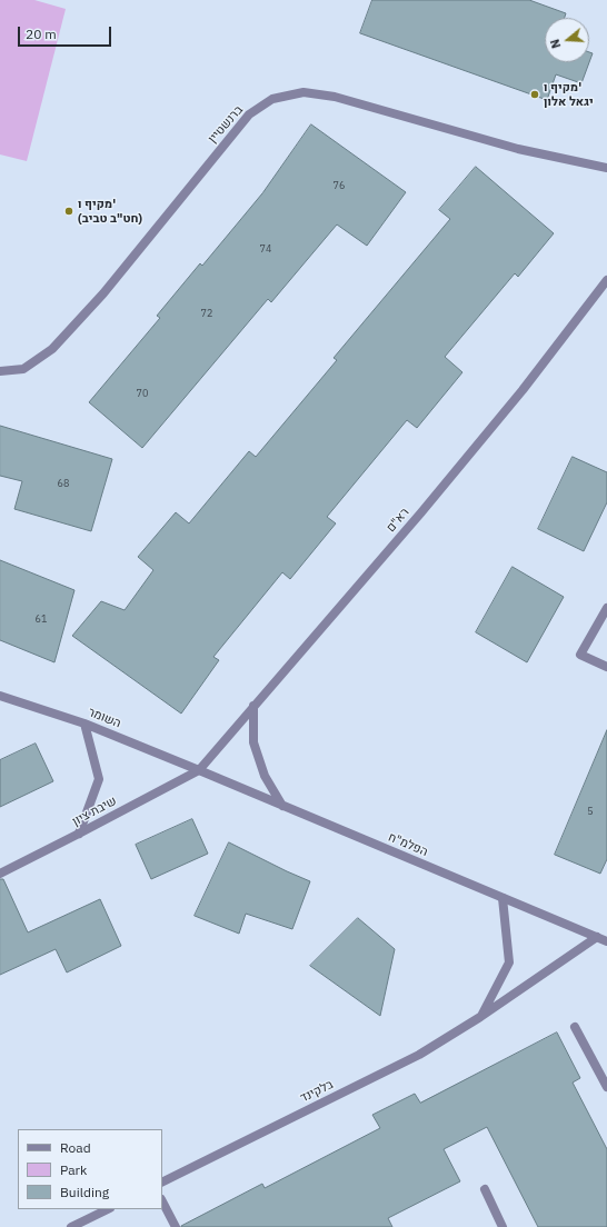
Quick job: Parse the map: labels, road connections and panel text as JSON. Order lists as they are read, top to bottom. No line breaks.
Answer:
{"streets":{"street":["ברנשטיין","רא\"ם","השומר","שיבת ציון","הפלמ\"ח","בלקינד"]},"crossings":[["רא\"ם","השומר"],["רא\"ם","שיבת ציון"],["רא\"ם","הפלמ\"ח"],["השומר","שיבת ציון"],["השומר","הפלמ\"ח"],["שיבת ציון","הפלמ\"ח"],["הפלמ\"ח","בלקינד"]],"places":["מקיף ו' יגאל אלון","מקיף ו' (חט\"ב טביב)"],"house_numbers":["76","74","72","70","68","61","5"],"legend":["Road","Park","Building"],"scale_bar":"20 m","north":"left"}
